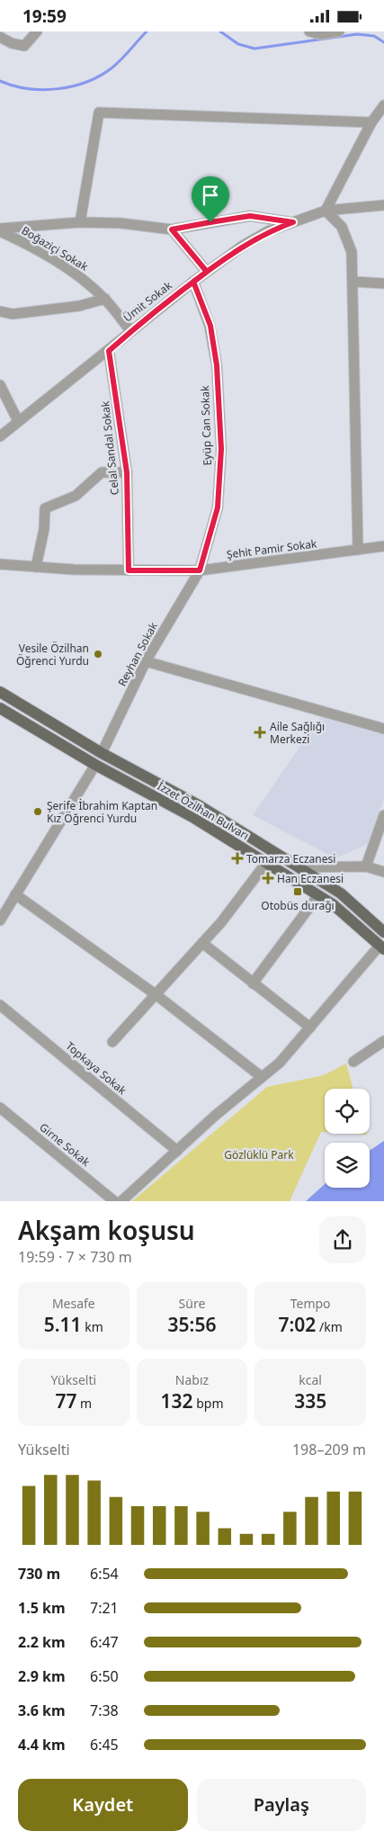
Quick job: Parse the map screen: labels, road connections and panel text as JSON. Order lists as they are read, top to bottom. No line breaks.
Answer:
{"streets":{"main road":["İzzet Özilhan Bulvarı"],"street":["Boğaziçi Sokak","Ümit Sokak","Eyüp Can Sokak","Celal Sandal Sokak","Şehit Pamir Sokak","Reyhan Sokak","Topkaya Sokak","Girne Sokak"]},"crossings":[["Boğaziçi Sokak","Ümit Sokak"],["Ümit Sokak","Eyüp Can Sokak"],["Ümit Sokak","Celal Sandal Sokak"],["Eyüp Can Sokak","Şehit Pamir Sokak"],["Eyüp Can Sokak","Reyhan Sokak"],["Celal Sandal Sokak","Şehit Pamir Sokak"],["Şehit Pamir Sokak","Reyhan Sokak"],["Reyhan Sokak","İzzet Özilhan Bulvarı"]],"parks":["Gözlüklü Park"],"places":{"other":["Vesile Özilhan Öğrenci Yurdu","Şerife İbrahim Kaptan Kız Öğrenci Yurdu"],"health":["Aile Sağlığı Merkezi","Tomarza Eczanesi","Han Eczanesi"],"transit":["Otobüs durağı"]},"page":{"status":"19:59","heading":["Akşam koşusu","19:59 · 7 × 730 m"],"stats":[["Mesafe","5.11 km"],["Süre","35:56"],["Tempo","7:02 /km"],["Yükselti","77 m"],["Nabız","132 bpm"],["kcal","335"]],"chart":["Yükselti","198–209 m"],"list":[{"name":"730 m","note":"6:54"},{"name":"1.5 km","note":"7:21"},{"name":"2.2 km","note":"6:47"},{"name":"2.9 km","note":"6:50"},{"name":"3.6 km","note":"7:38"},{"name":"4.4 km","note":"6:45"}],"buttons":["Kaydet","Paylaş"]}}
